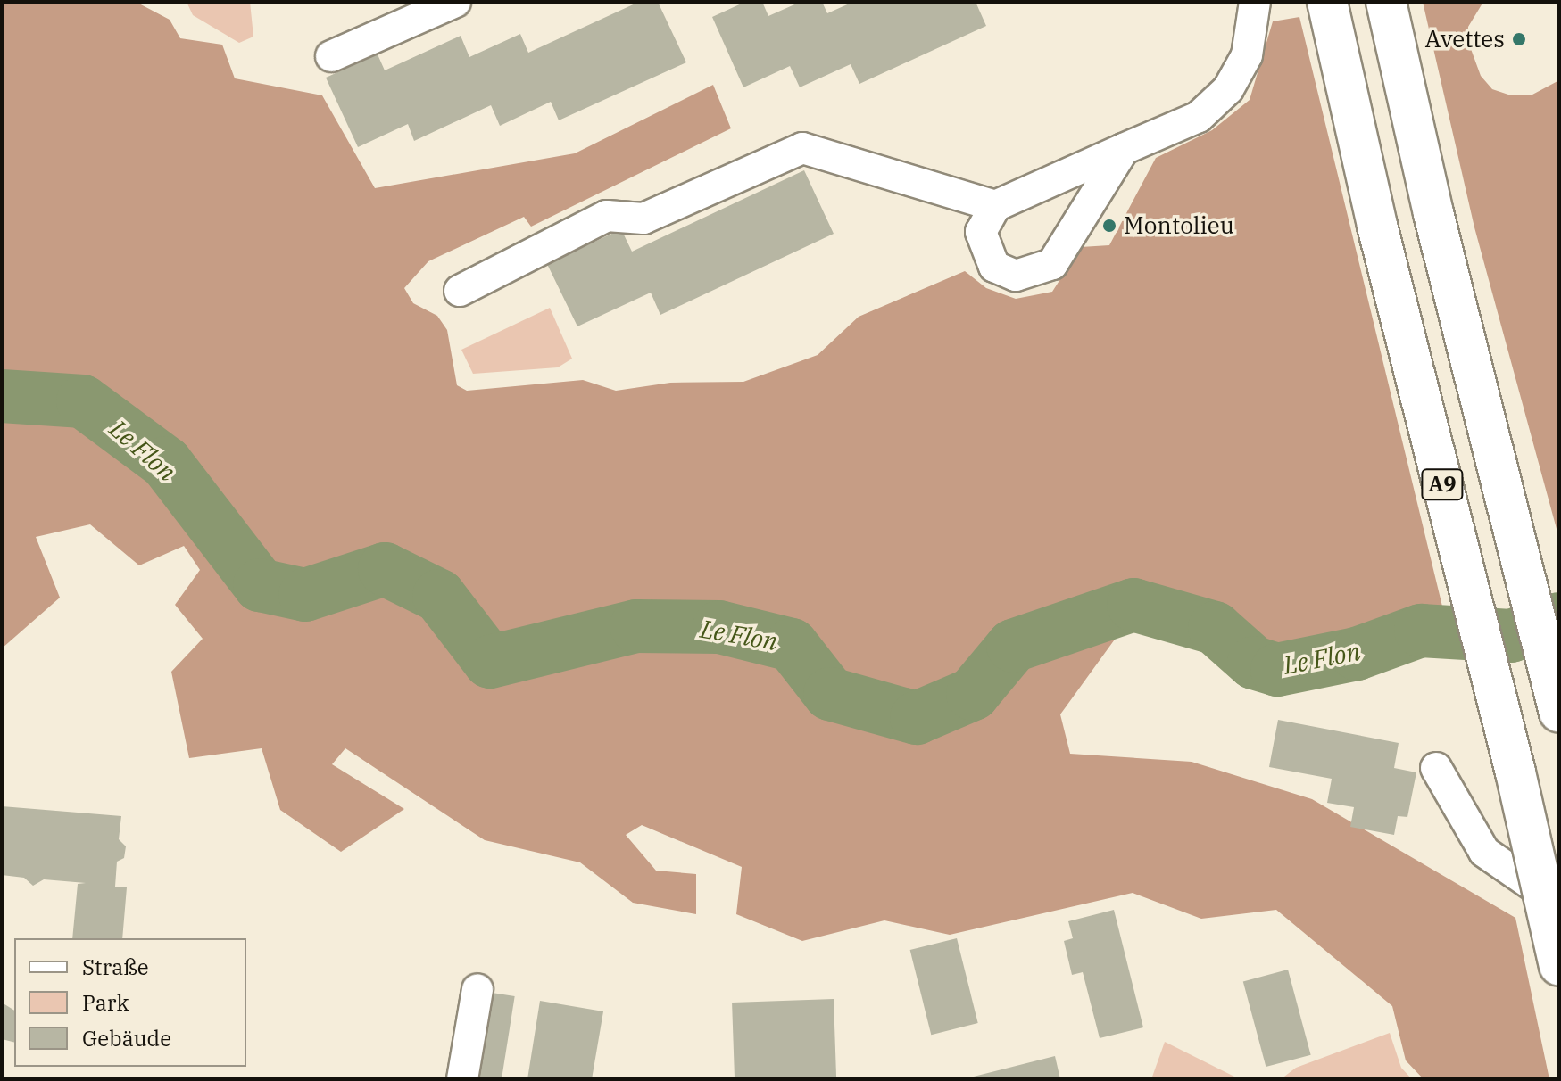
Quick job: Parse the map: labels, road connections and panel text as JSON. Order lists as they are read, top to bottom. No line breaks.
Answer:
{"streets":{"highway":["A9"]},"water":["Le Flon"],"places":["Avettes","Montolieu"],"legend":["Straße","Park","Gebäude"]}
